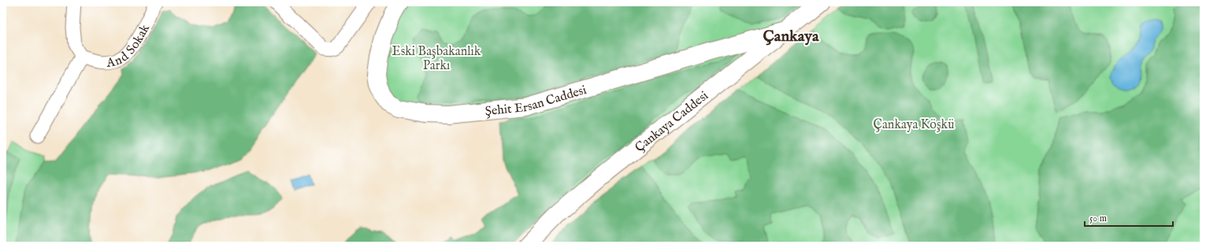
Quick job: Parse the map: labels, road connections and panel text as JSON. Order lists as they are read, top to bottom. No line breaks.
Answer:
{"streets":{"main road":["Şehit Ersan Caddesi","Çankaya Caddesi"],"street":["And Sokak"]},"crossings":[["Şehit Ersan Caddesi","Çankaya Caddesi"]],"districts":["Çankaya"],"parks":["Eski Başbakanlık Parkı","Çankaya Köşkü"],"scale_bar":"50 m"}
